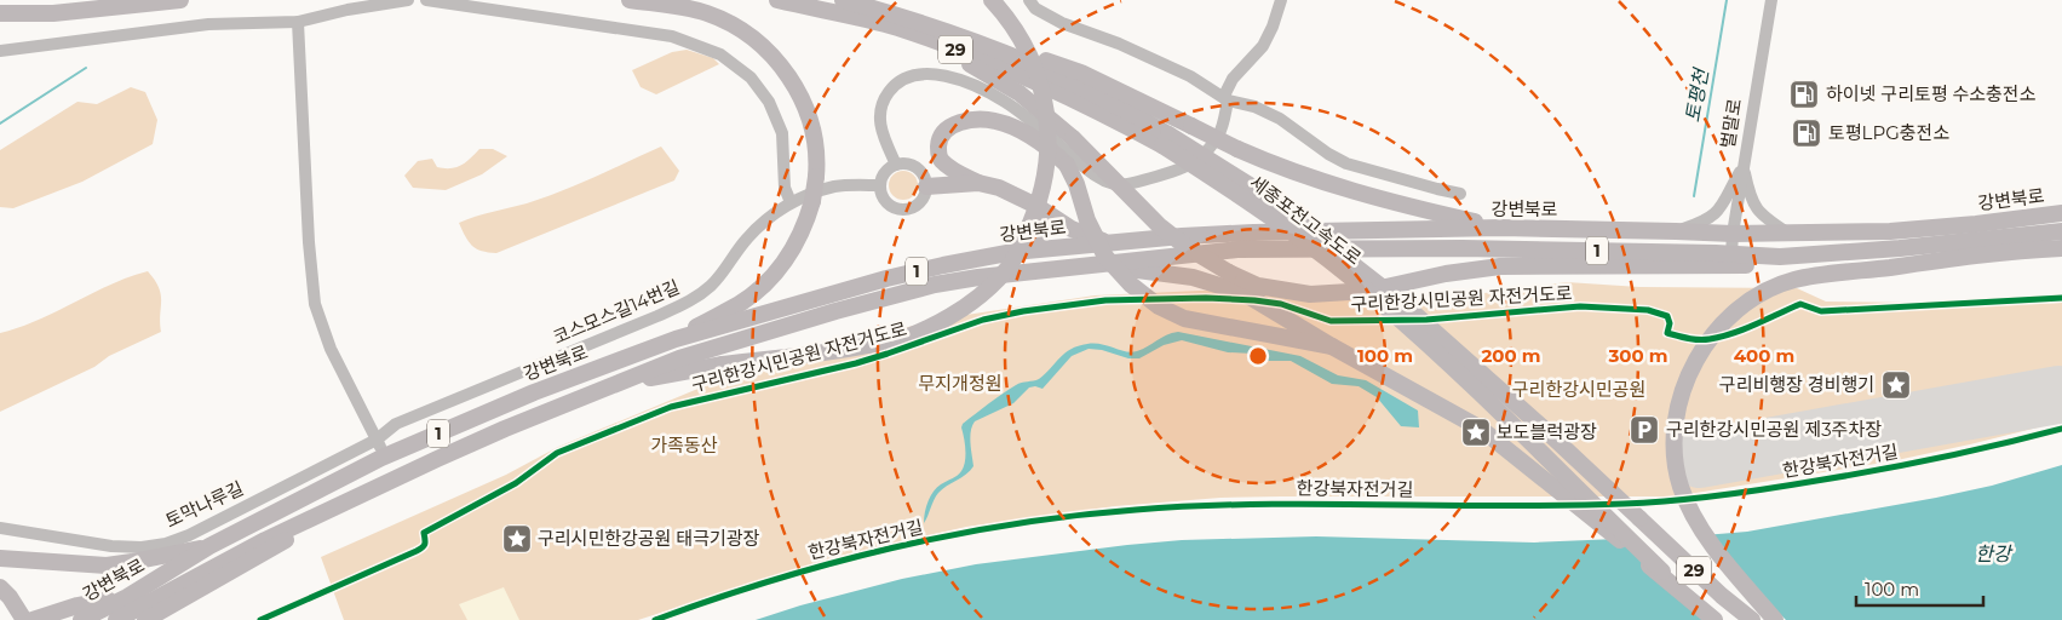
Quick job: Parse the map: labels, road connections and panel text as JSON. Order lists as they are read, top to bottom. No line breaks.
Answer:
{"streets":{"highway":["29","강변북로","세종포천고속도로","1"],"street":["벌말로","코스모스길14번길","토막나루길"],"cycle path":["구리한강시민공원 자전거도로","한강북자전거길"]},"crossings":[["벌말로","강변북로"],["벌말로","1"],["강변북로","1"],["코스모스길14번길","토막나루길"]],"water":["토평천","한강"],"parks":["무지개정원","구리한강시민공원","가족동산"],"places":{"fuel station":["하이넷 구리토평 수소충전소","토평LPG충전소"],"place":["구리비행장 경비행기","보도블럭광장","구리시민한강공원 태극기광장"],"parking":["구리한강시민공원 제3주차장"]},"scale_bar":"100 m","rings":["100 m","200 m","300 m","400 m"]}
